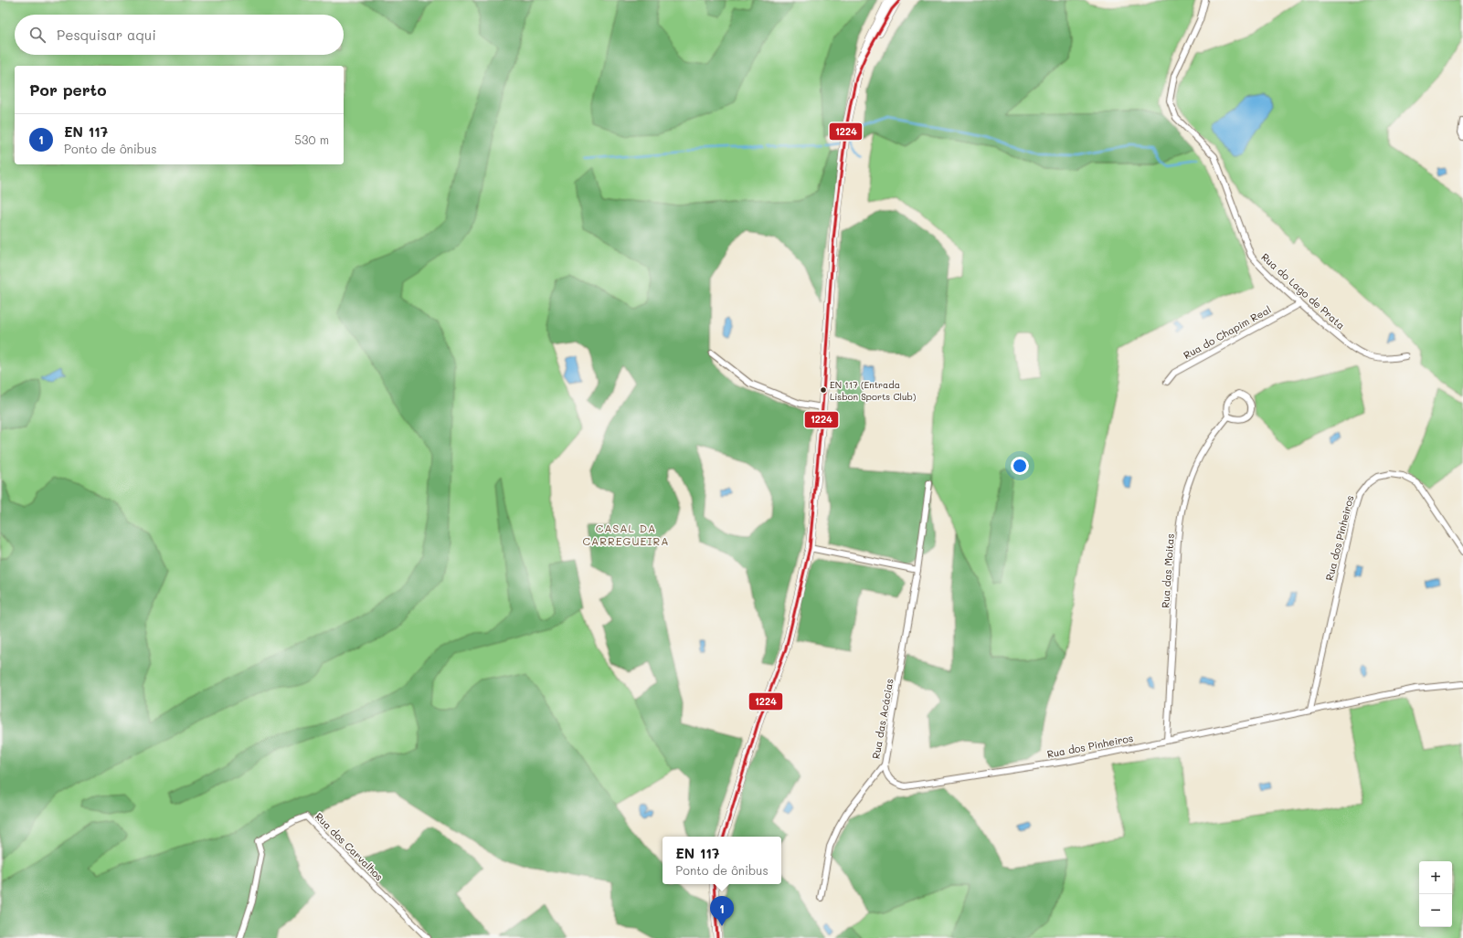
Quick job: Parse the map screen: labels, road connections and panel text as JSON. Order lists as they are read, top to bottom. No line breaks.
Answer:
{"streets":{"street":["Rua do Lago de Prata","Rua do Chapim Real","Rua dos Pinheiros","Rua das Moitas","Rua das Acácias","Rua dos Carvalhos"]},"crossings":[["Rua do Lago de Prata","Rua do Chapim Real"],["Rua dos Pinheiros","Rua das Moitas"],["Rua dos Pinheiros","Rua das Acácias"]],"districts":["CASAL DA CARREGUEIRA"],"places":["EN 117 (Entrada Lisbon Sports Club)"],"lines":["transit line 1224"],"page":{"search":"Pesquisar aqui","heading":"Por perto","list":[{"mark":"1","name":"EN 117","note":"Ponto de ônibus","value":"530 m"}],"popup":["EN 117","Ponto de ônibus"],"map_buttons":["+","−"],"pins":"1"}}
